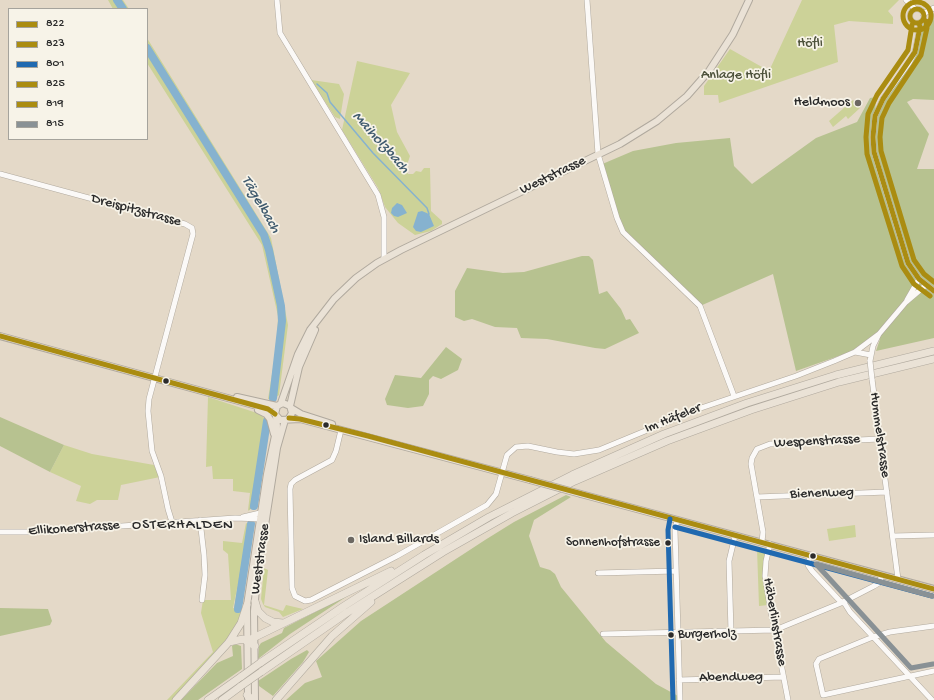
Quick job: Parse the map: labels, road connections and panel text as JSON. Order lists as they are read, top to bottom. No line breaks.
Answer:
{"streets":{"main road":["Weststrasse"],"street":["Dreispitzstrasse","Im Häfeler","Hummelstrasse","Wespenstrasse","Bienenweg","Ellikonerstrasse","Häberlinstrasse","Abendweg"]},"crossings":[["Weststrasse","Ellikonerstrasse"],["Im Häfeler","Hummelstrasse"],["Hummelstrasse","Wespenstrasse"],["Hummelstrasse","Bienenweg"],["Wespenstrasse","Bienenweg"],["Häberlinstrasse","Abendweg"]],"districts":["OSTERHALDEN"],"water":["Maiholzbach","Tägelbach"],"parks":["Höfli","Anlage Höfli"],"places":["Heldmoos","Island Billards","Sonnenhofstrasse","Burgerholz"],"lines":["transit line 825","transit line 823","transit line 819","transit line 822","transit line 801","transit line 815"],"legend":["822","823","801","825","819","815"]}
